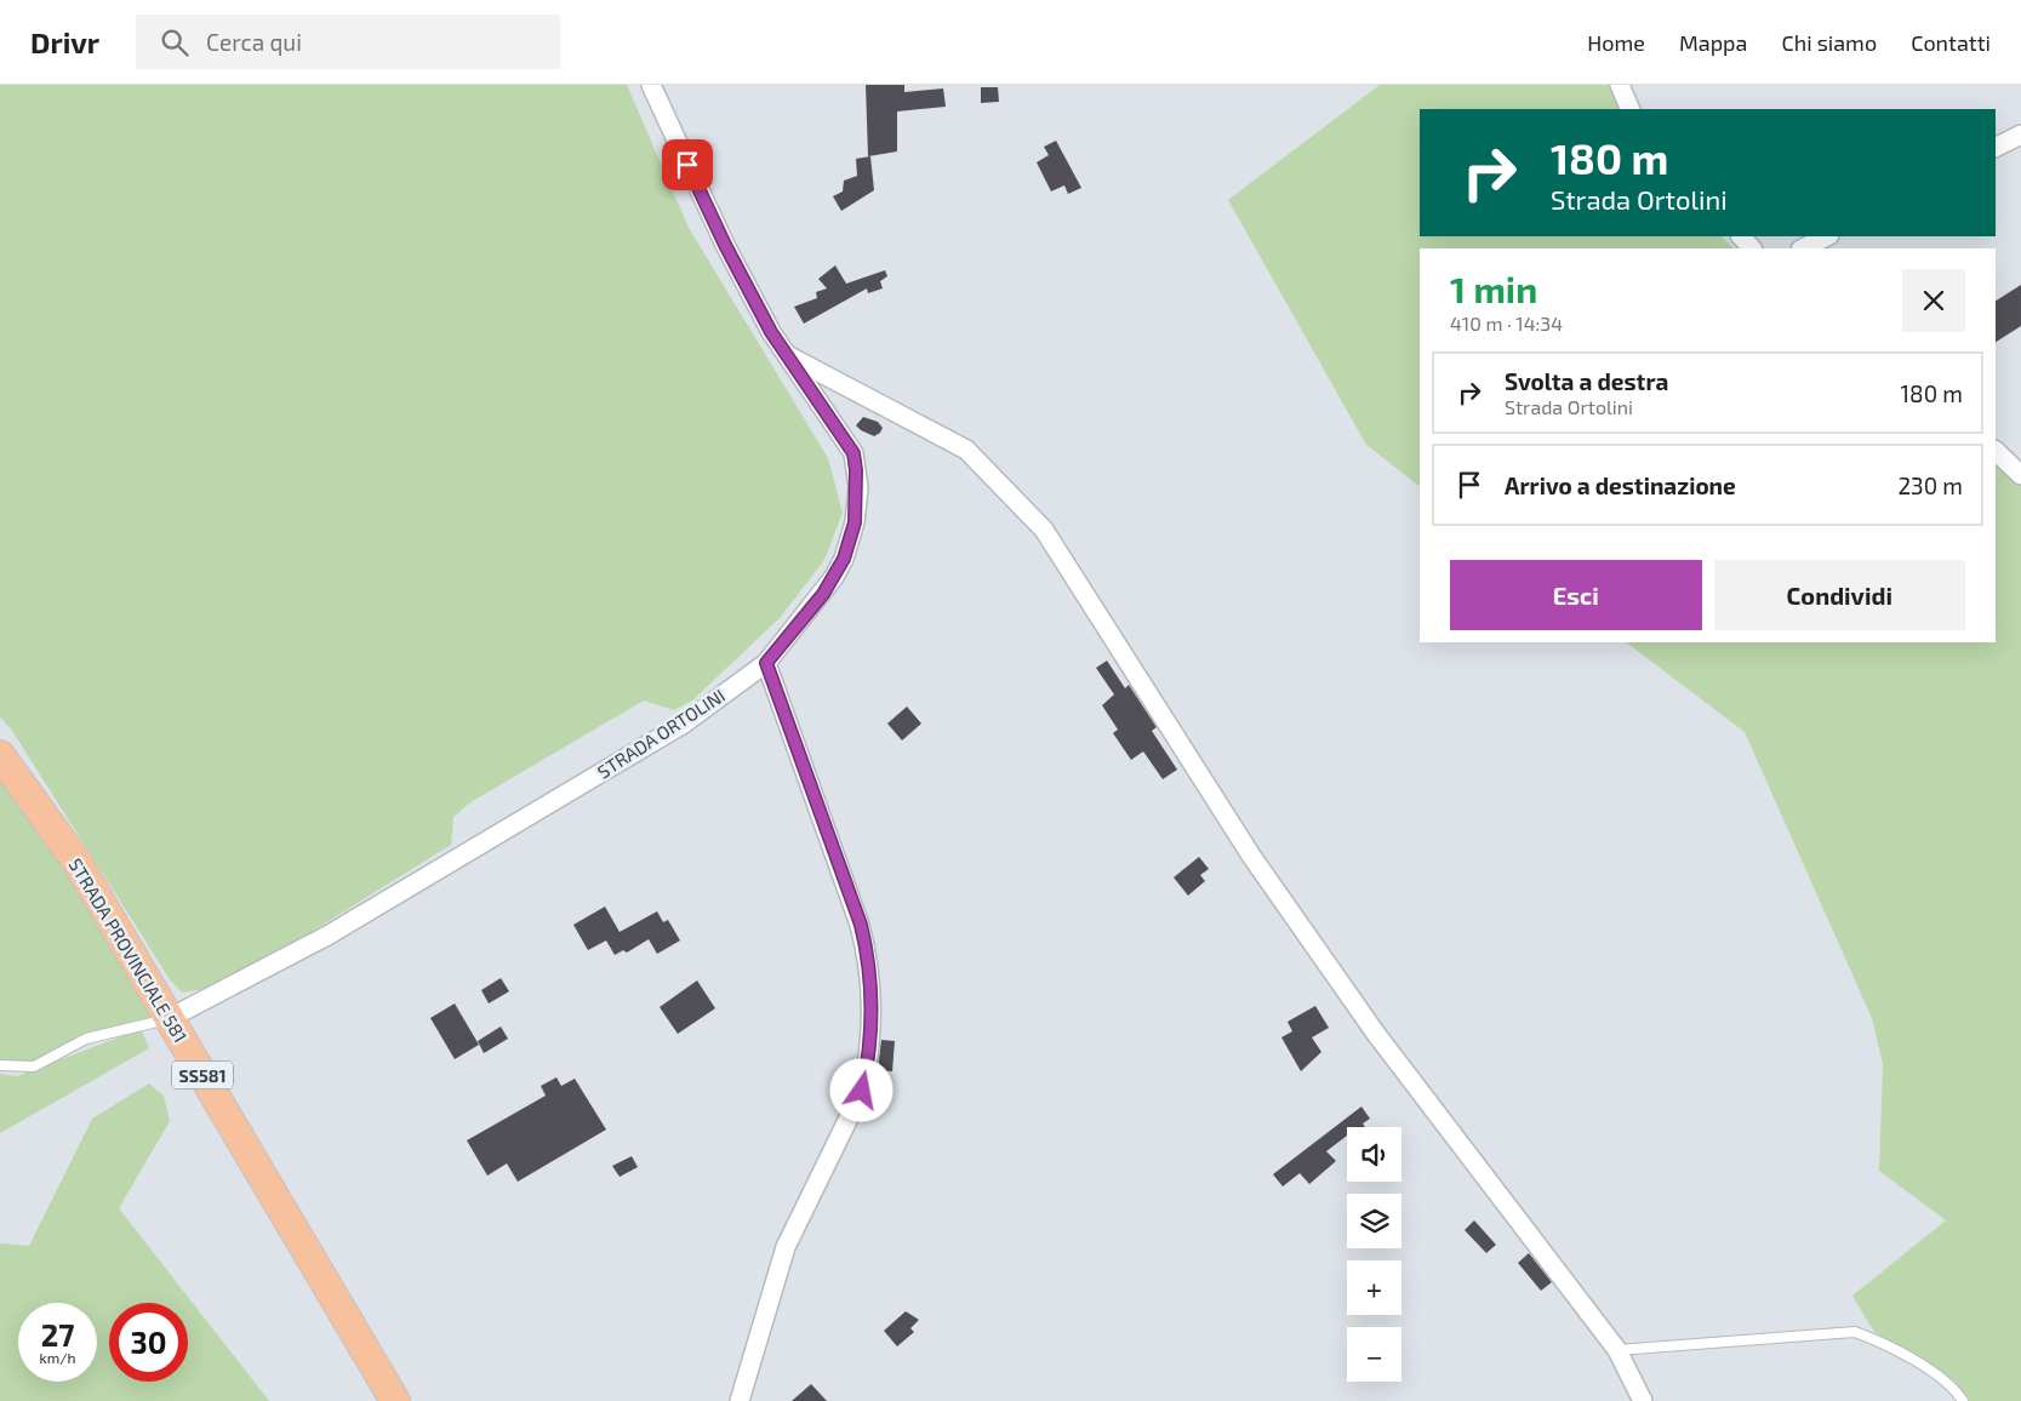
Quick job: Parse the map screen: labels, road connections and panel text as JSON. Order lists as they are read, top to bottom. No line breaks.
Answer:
{"streets":{"main road":["STRADA PROVINCIALE 581","SS581"],"street":["STRADA ORTOLINI"]},"crossings":[["STRADA ORTOLINI","STRADA PROVINCIALE 581"]],"page":{"header":"Drivr","search":"Cerca qui","nav":["Home","Mappa","Chi siamo","Contatti"],"turn":["180 m","Strada Ortolini"],"heading":["1 min","410 m · 14:34"],"list":[{"name":"Svolta a destra","note":"Strada Ortolini","value":"180 m"},{"name":"Arrivo a destinazione","value":"230 m"}],"buttons":["Esci","Condividi"],"map_buttons":["+","−"],"speed":"27 km/h","limit":"30"}}
